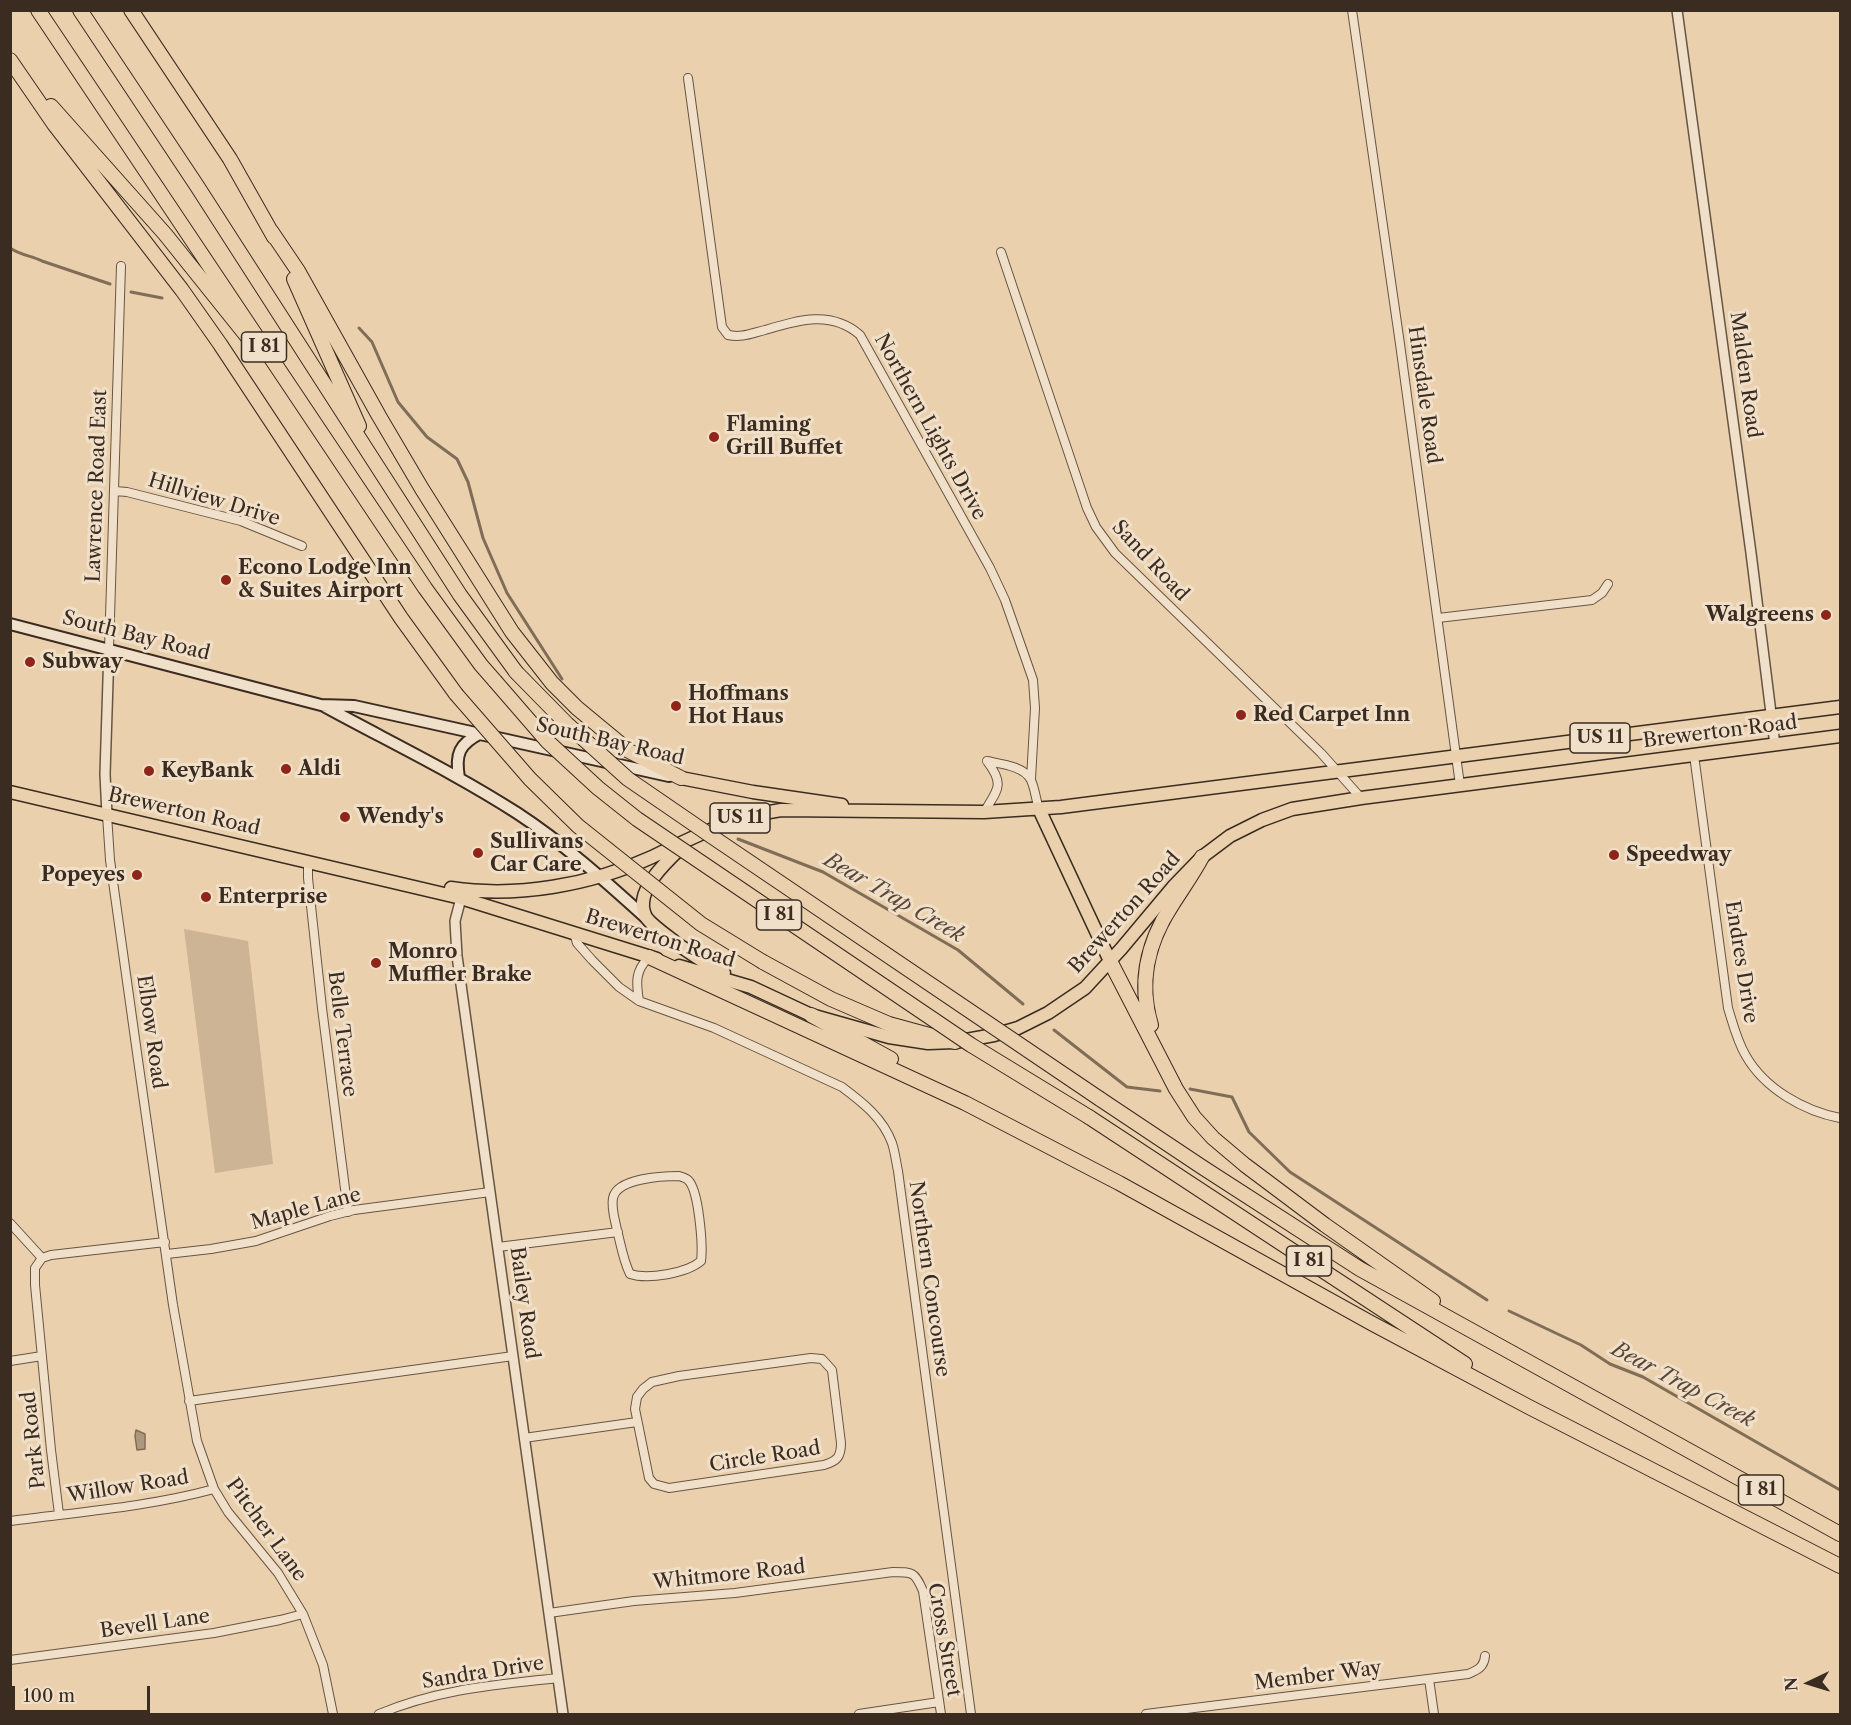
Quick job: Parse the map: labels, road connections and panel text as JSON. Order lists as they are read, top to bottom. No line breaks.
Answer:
{"streets":{"highway":["I 81"],"main road":["South Bay Road","Brewerton Road","US 11"],"street":["Malden Road","Hinsdale Road","Northern Lights Drive","Lawrence Road East","Hillview Drive","Sand Road","Endres Drive","Elbow Road","Belle Terrace","Maple Lane","Northern Concourse","Bailey Road","Park Road","Circle Road","Willow Road","Pitcher Lane","Whitmore Road","Bevell Lane","Cross Street","Sandra Drive","Member Way"]},"crossings":[["Malden Road","Brewerton Road"],["Hinsdale Road","Brewerton Road"],["Lawrence Road East","Hillview Drive"],["Lawrence Road East","South Bay Road"],["Lawrence Road East","Brewerton Road"],["Lawrence Road East","Elbow Road"],["Sand Road","Brewerton Road"],["South Bay Road","Brewerton Road"],["Brewerton Road","Endres Drive"],["Brewerton Road","Elbow Road"],["Brewerton Road","Belle Terrace"],["Brewerton Road","Northern Concourse"],["Brewerton Road","Bailey Road"],["Elbow Road","Maple Lane"],["Elbow Road","Pitcher Lane"],["Belle Terrace","Maple Lane"],["Maple Lane","Bailey Road"],["Maple Lane","Pitcher Lane"],["Bailey Road","Whitmore Road"],["Bailey Road","Sandra Drive"],["Park Road","Willow Road"],["Willow Road","Pitcher Lane"],["Pitcher Lane","Bevell Lane"],["Whitmore Road","Cross Street"]],"water":["Bear Trap Creek"],"places":["Flaming Grill Buffet","Econo Lodge Inn & Suites Airport","Walgreens","Subway","Hoffmans Hot Haus","Red Carpet Inn","Aldi","KeyBank","Wendy's","Sullivans Car Care","Speedway","Popeyes","Enterprise","Monro Muffler Brake"],"scale_bar":"100 m","north":"left"}
